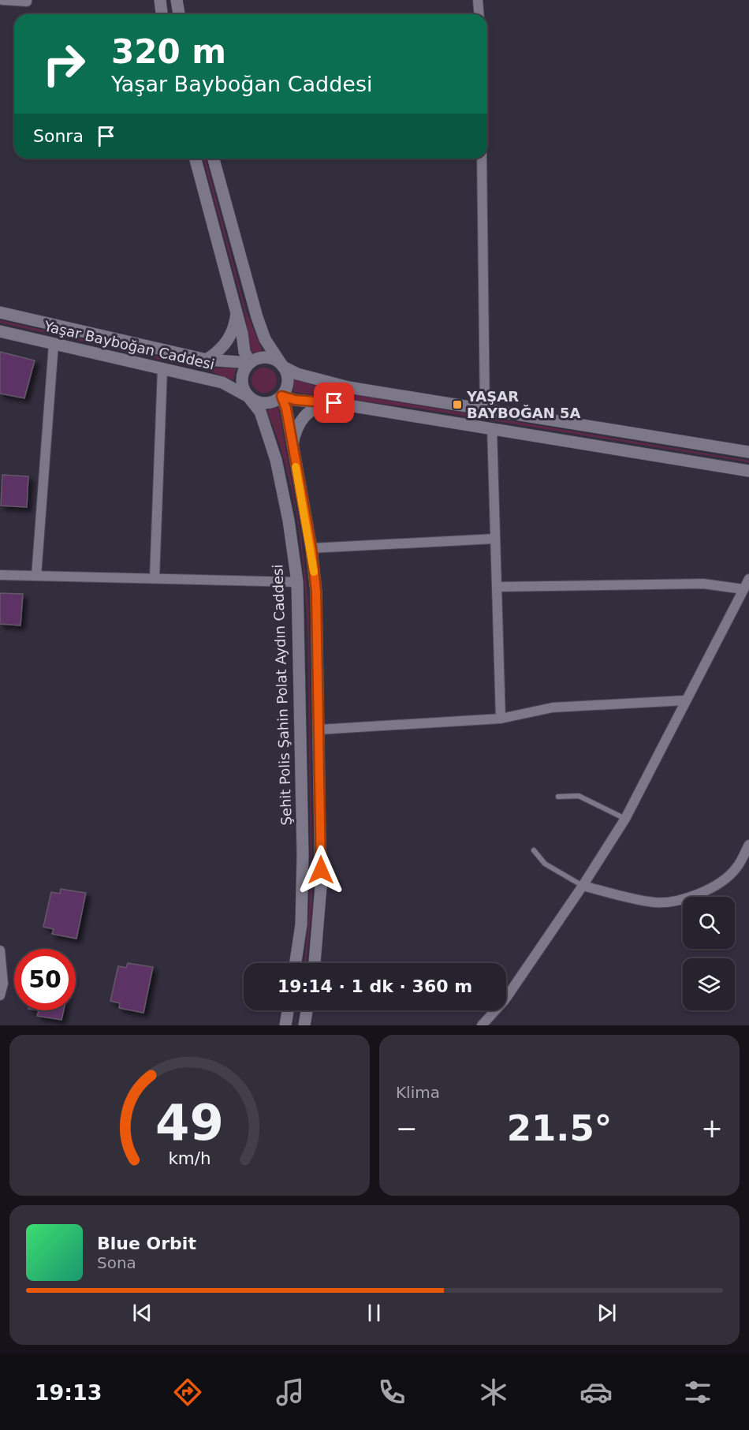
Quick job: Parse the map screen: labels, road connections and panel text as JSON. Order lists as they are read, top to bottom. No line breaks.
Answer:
{"streets":{"main road":["Yaşar Bayboğan Caddesi","Şehit Polis Şahin Polat Aydın Caddesi"]},"crossings":[["Yaşar Bayboğan Caddesi","Şehit Polis Şahin Polat Aydın Caddesi"]],"places":{"transit":["YAŞAR BAYBOĞAN 5A"]},"page":{"turn":["320 m","Yaşar Bayboğan Caddesi"],"then":"Sonra","limit":"50","trip":"19:14 · 1 dk · 360 m","tile":"Klima","heat":["−","21.5°","+"],"song":["Blue Orbit","Sona"],"tabs":"19:13","gauge":["49","km/h"]}}
